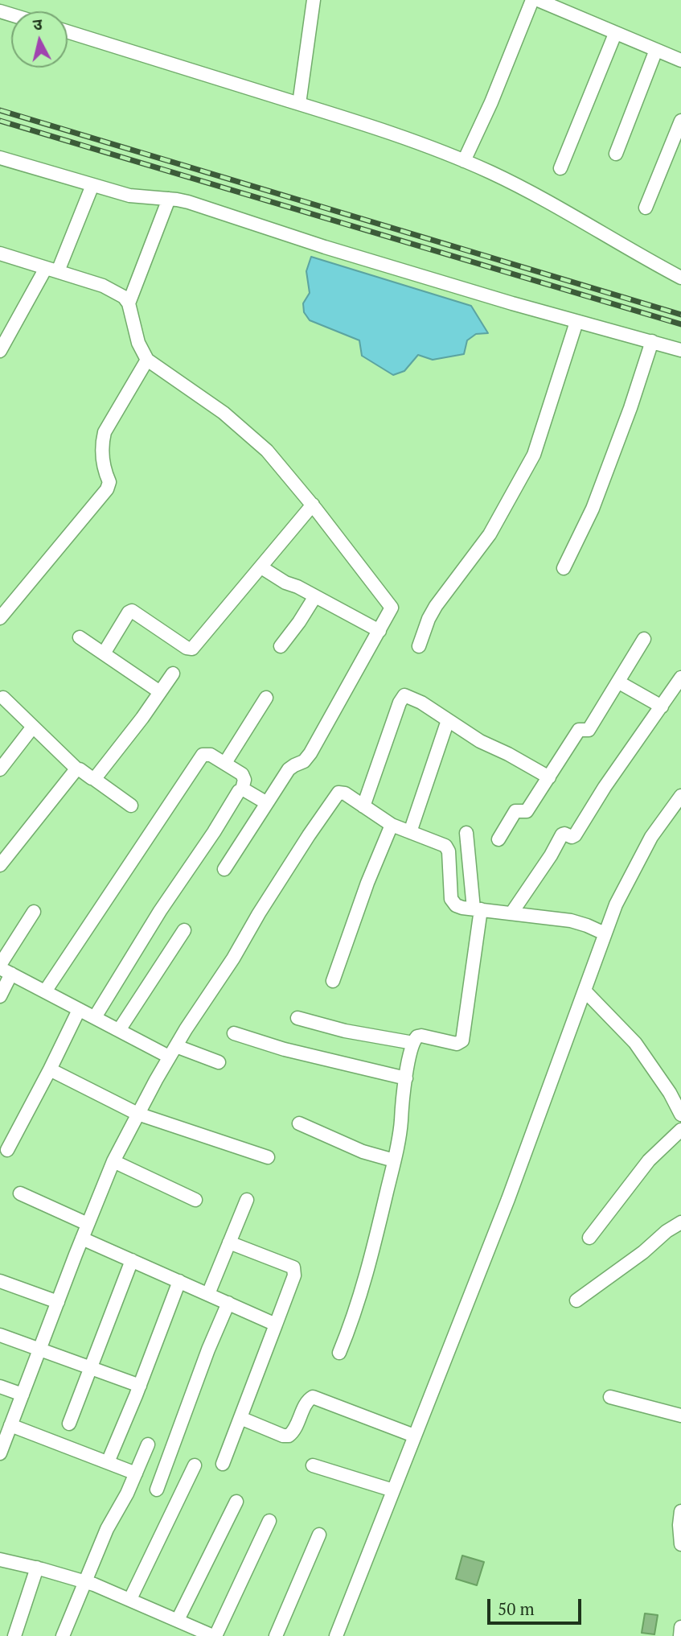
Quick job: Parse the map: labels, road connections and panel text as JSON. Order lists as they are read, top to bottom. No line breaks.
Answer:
{"scale_bar":"50 m","north":"top"}
